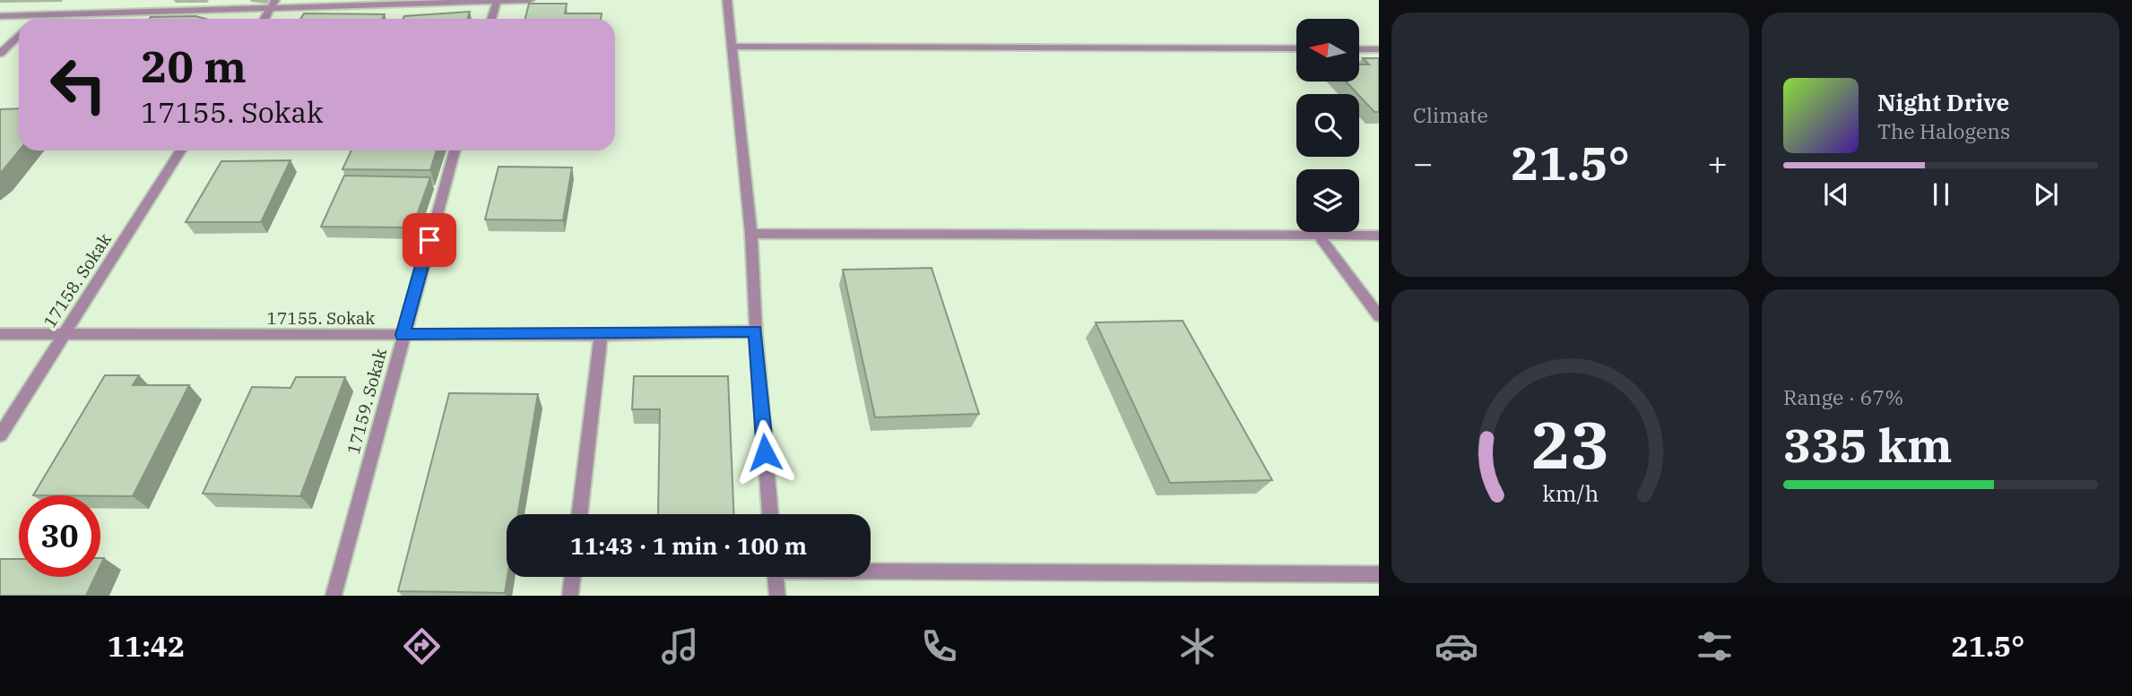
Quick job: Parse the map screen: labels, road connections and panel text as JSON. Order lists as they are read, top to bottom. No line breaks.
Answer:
{"streets":{"street":["17158. Sokak","17155. Sokak","17159. Sokak"]},"crossings":[["17158. Sokak","17155. Sokak"],["17155. Sokak","17159. Sokak"]],"north":"left","page":{"tile":["Climate",["Range · 67%","335 km"]],"turn":["20 m","17155. Sokak"],"song":["Night Drive","The Halogens"],"heat":["−","21.5°","+"],"limit":"30","trip":"11:43 · 1 min · 100 m","tabs":["11:42","21.5°"],"gauge":["23","km/h"]}}
